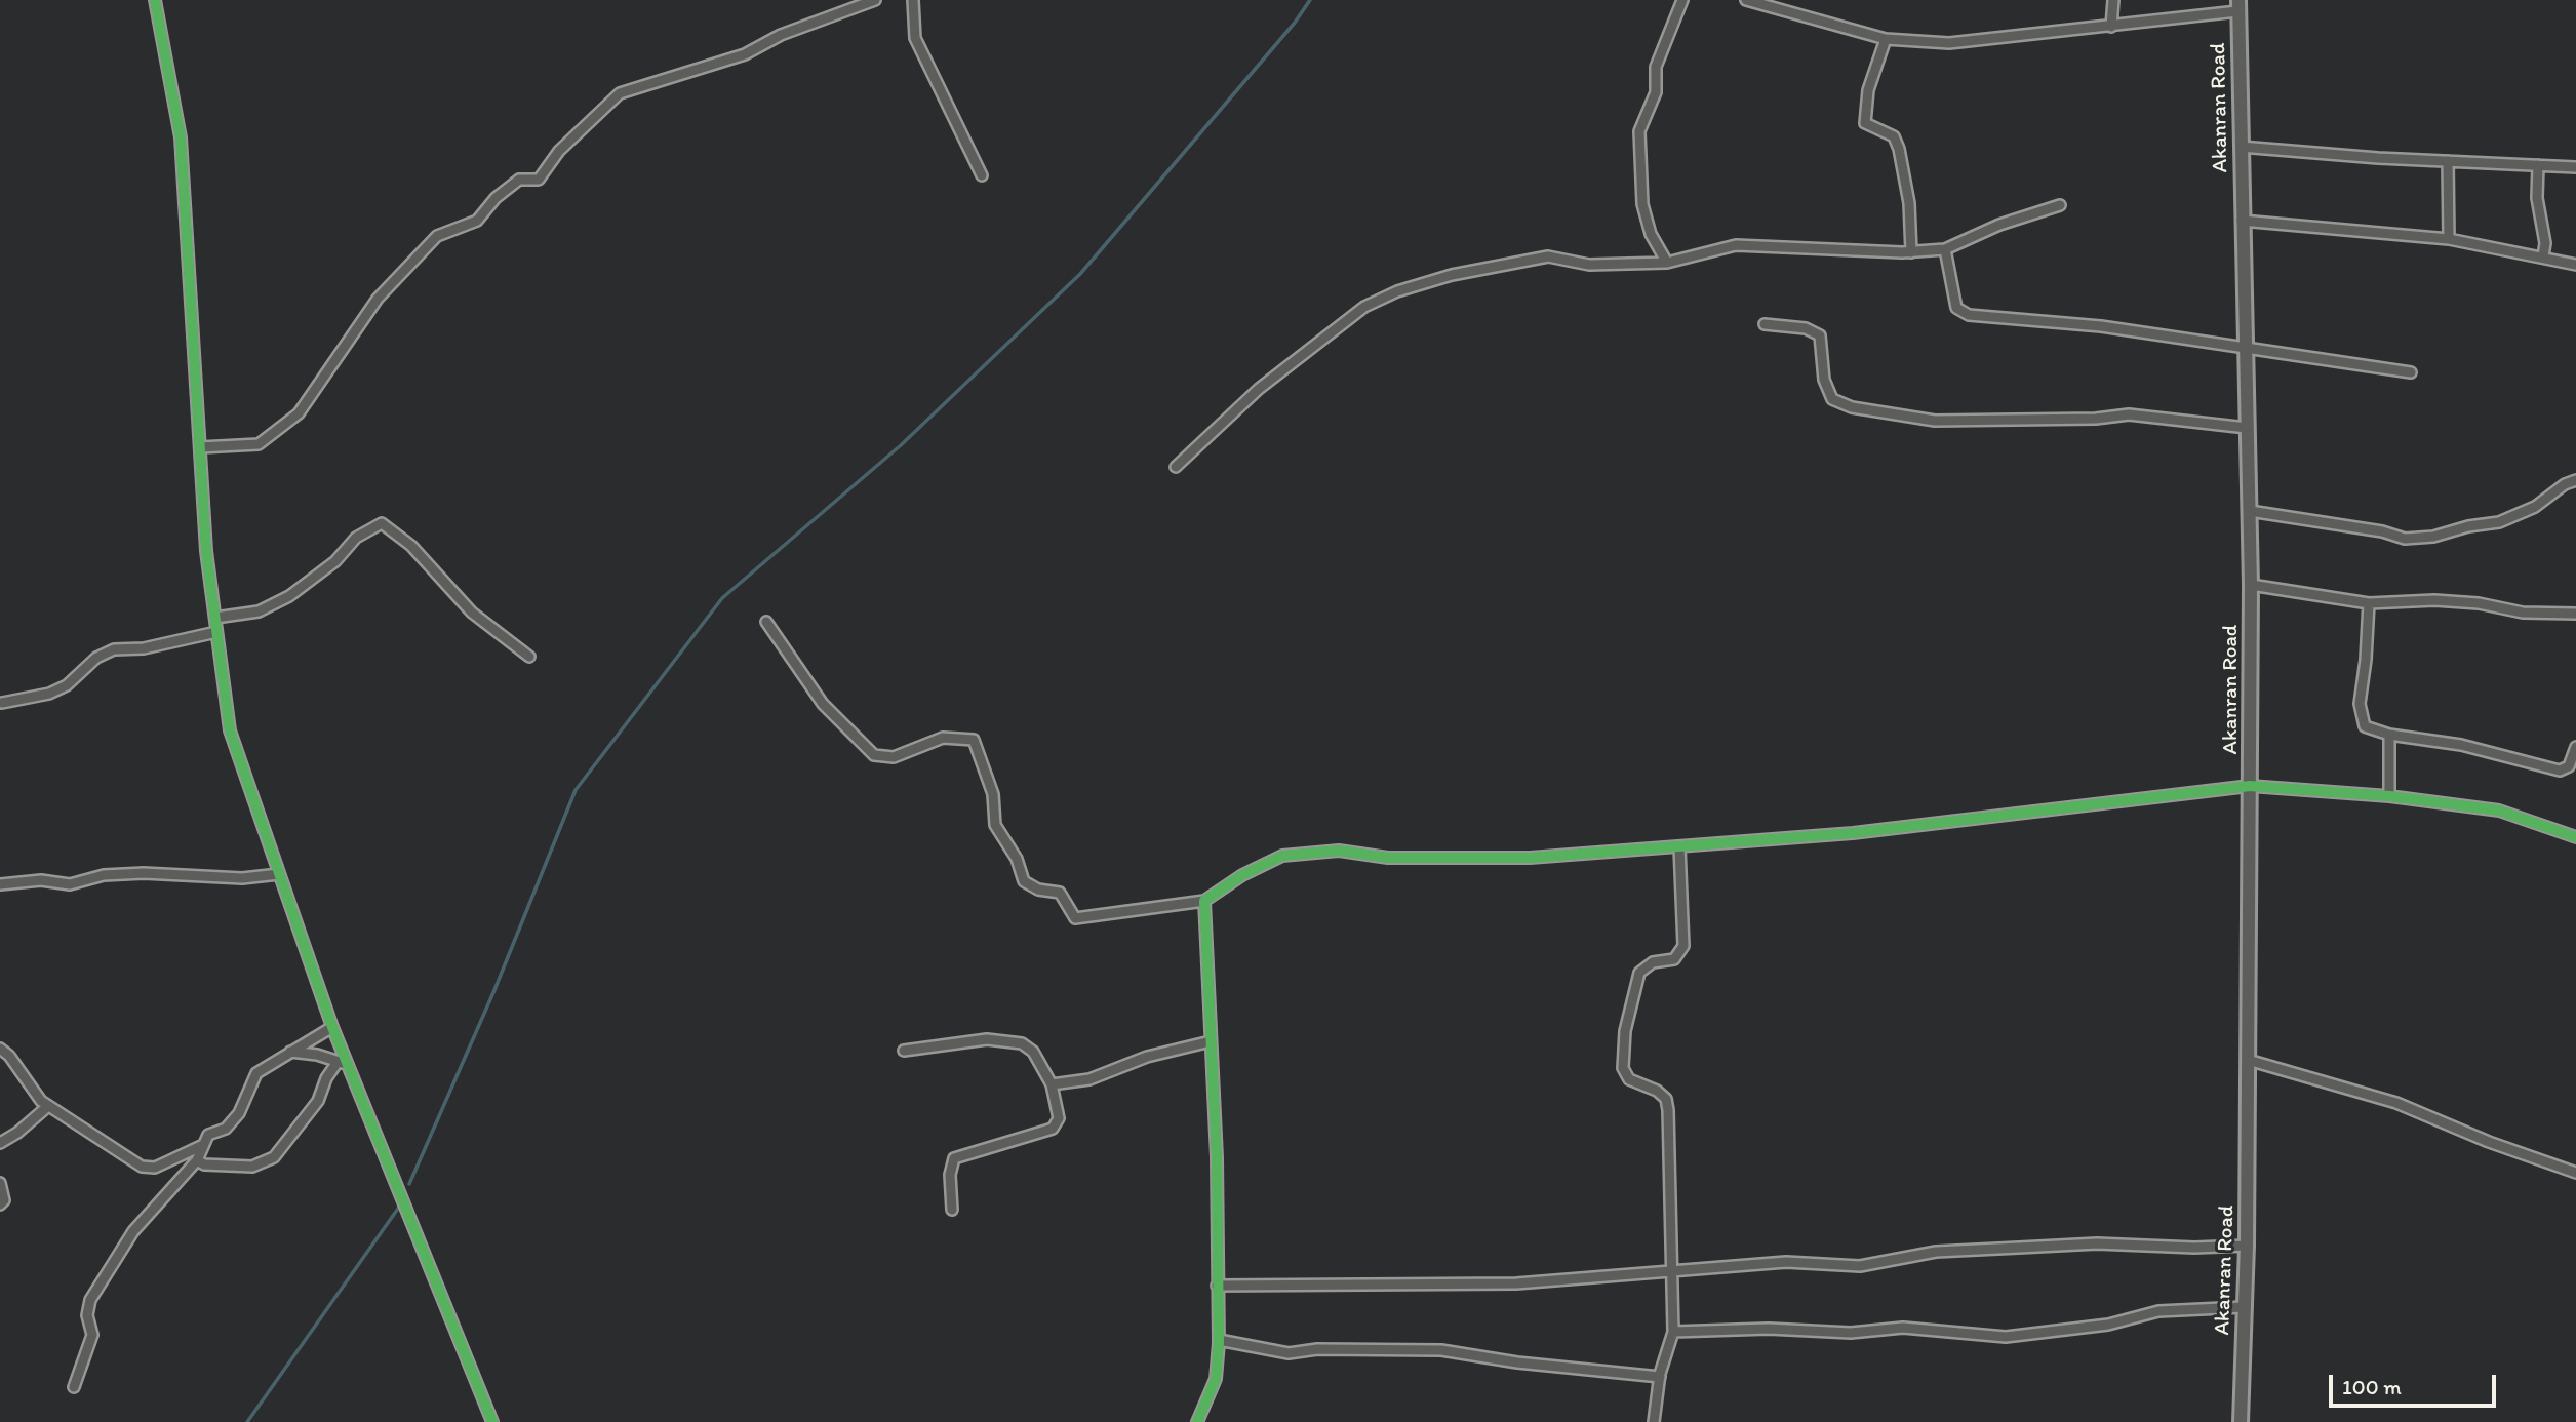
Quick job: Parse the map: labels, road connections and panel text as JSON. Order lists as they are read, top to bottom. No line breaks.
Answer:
{"streets":{"main road":["Akanran Road"]},"scale_bar":"100 m"}
